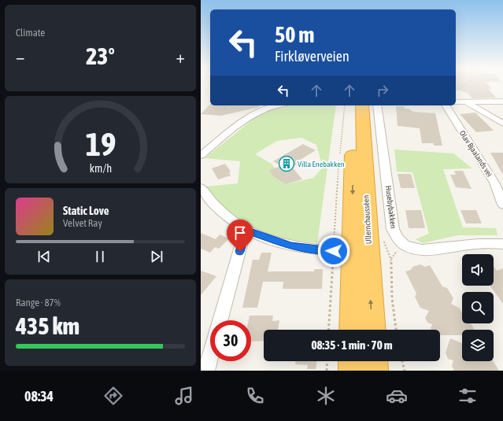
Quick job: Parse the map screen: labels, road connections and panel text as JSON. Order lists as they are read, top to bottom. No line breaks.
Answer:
{"streets":{"highway":["Ullernchausséen"],"street":["Olav Bjaalands vei","Husebybakken"]},"places":{"building":["Villa Enebakken"]},"page":{"tile":["Climate",["Range · 87%","435 km"]],"turn":["50 m","Firkløverveien"],"heat":["−","23°","+"],"song":["Static Love","Velvet Ray"],"limit":"30","trip":"08:35 · 1 min · 70 m","tabs":"08:34","gauge":["19","km/h"]}}
